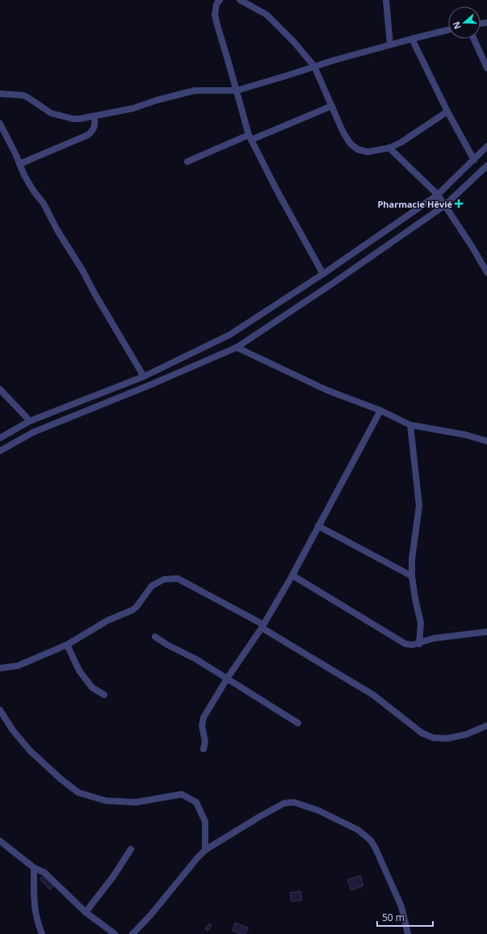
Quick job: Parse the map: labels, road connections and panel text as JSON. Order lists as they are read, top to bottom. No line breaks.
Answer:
{"places":{"health":["Pharmacie Hêvié"]},"scale_bar":"50 m","north":"left"}
